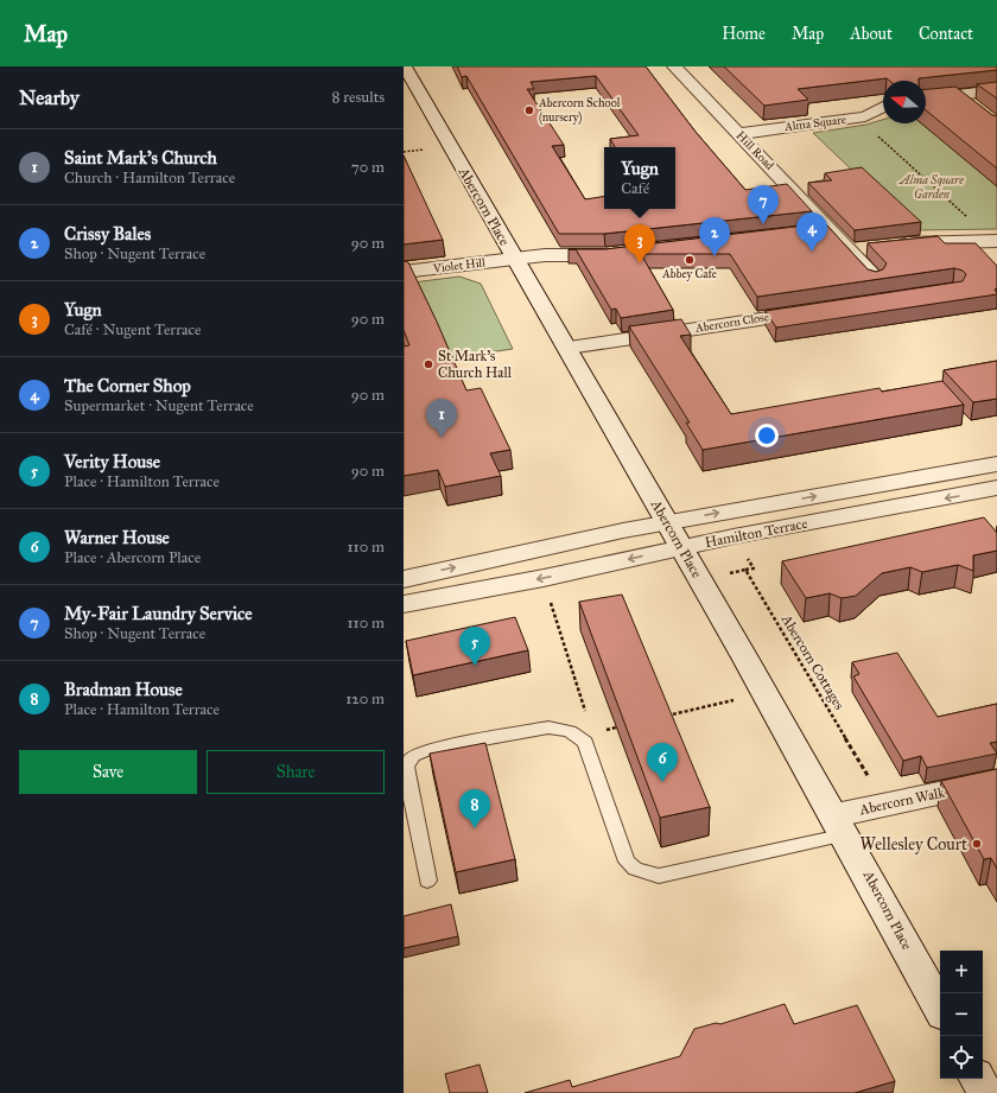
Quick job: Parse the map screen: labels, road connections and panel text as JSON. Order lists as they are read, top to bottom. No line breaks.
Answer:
{"streets":{"street":["Alma Square","Hill Road","Abercorn Place","Violet Hill","Abercorn Close","Hamilton Terrace","Abercorn Walk"],"path":["Abercorn Cottages"]},"crossings":[["Alma Square","Hill Road"],["Abercorn Place","Violet Hill"],["Abercorn Place","Abercorn Close"],["Abercorn Place","Hamilton Terrace"],["Abercorn Place","Abercorn Cottages"],["Abercorn Place","Abercorn Walk"],["Abercorn Cottages","Abercorn Walk"]],"parks":["Alma Square Garden"],"places":["Abercorn School (nursery)","Abbey Cafe","St Mark's Church Hall","Wellesley Court"],"north":"left","page":{"header":"Map","nav":["Home","Map","About","Contact"],"heading":["Nearby","8 results"],"list":[{"mark":"1","name":"Saint Mark's Church","note":"Church · Hamilton Terrace","value":"70 m"},{"mark":"2","name":"Crissy Bales","note":"Shop · Nugent Terrace","value":"90 m"},{"mark":"3","name":"Yugn","note":"Café · Nugent Terrace","value":"90 m"},{"mark":"4","name":"The Corner Shop","note":"Supermarket · Nugent Terrace","value":"90 m"},{"mark":"5","name":"Verity House","note":"Place · Hamilton Terrace","value":"90 m"},{"mark":"6","name":"Warner House","note":"Place · Abercorn Place","value":"110 m"},{"mark":"7","name":"My-Fair Laundry Service","note":"Shop · Nugent Terrace","value":"110 m"},{"mark":"8","name":"Bradman House","note":"Place · Hamilton Terrace","value":"120 m"}],"popup":["Yugn","Café"],"pins":["7","4","2","3","1","5","6","8"],"buttons":["Save","Share"],"map_buttons":["+","−"]}}
